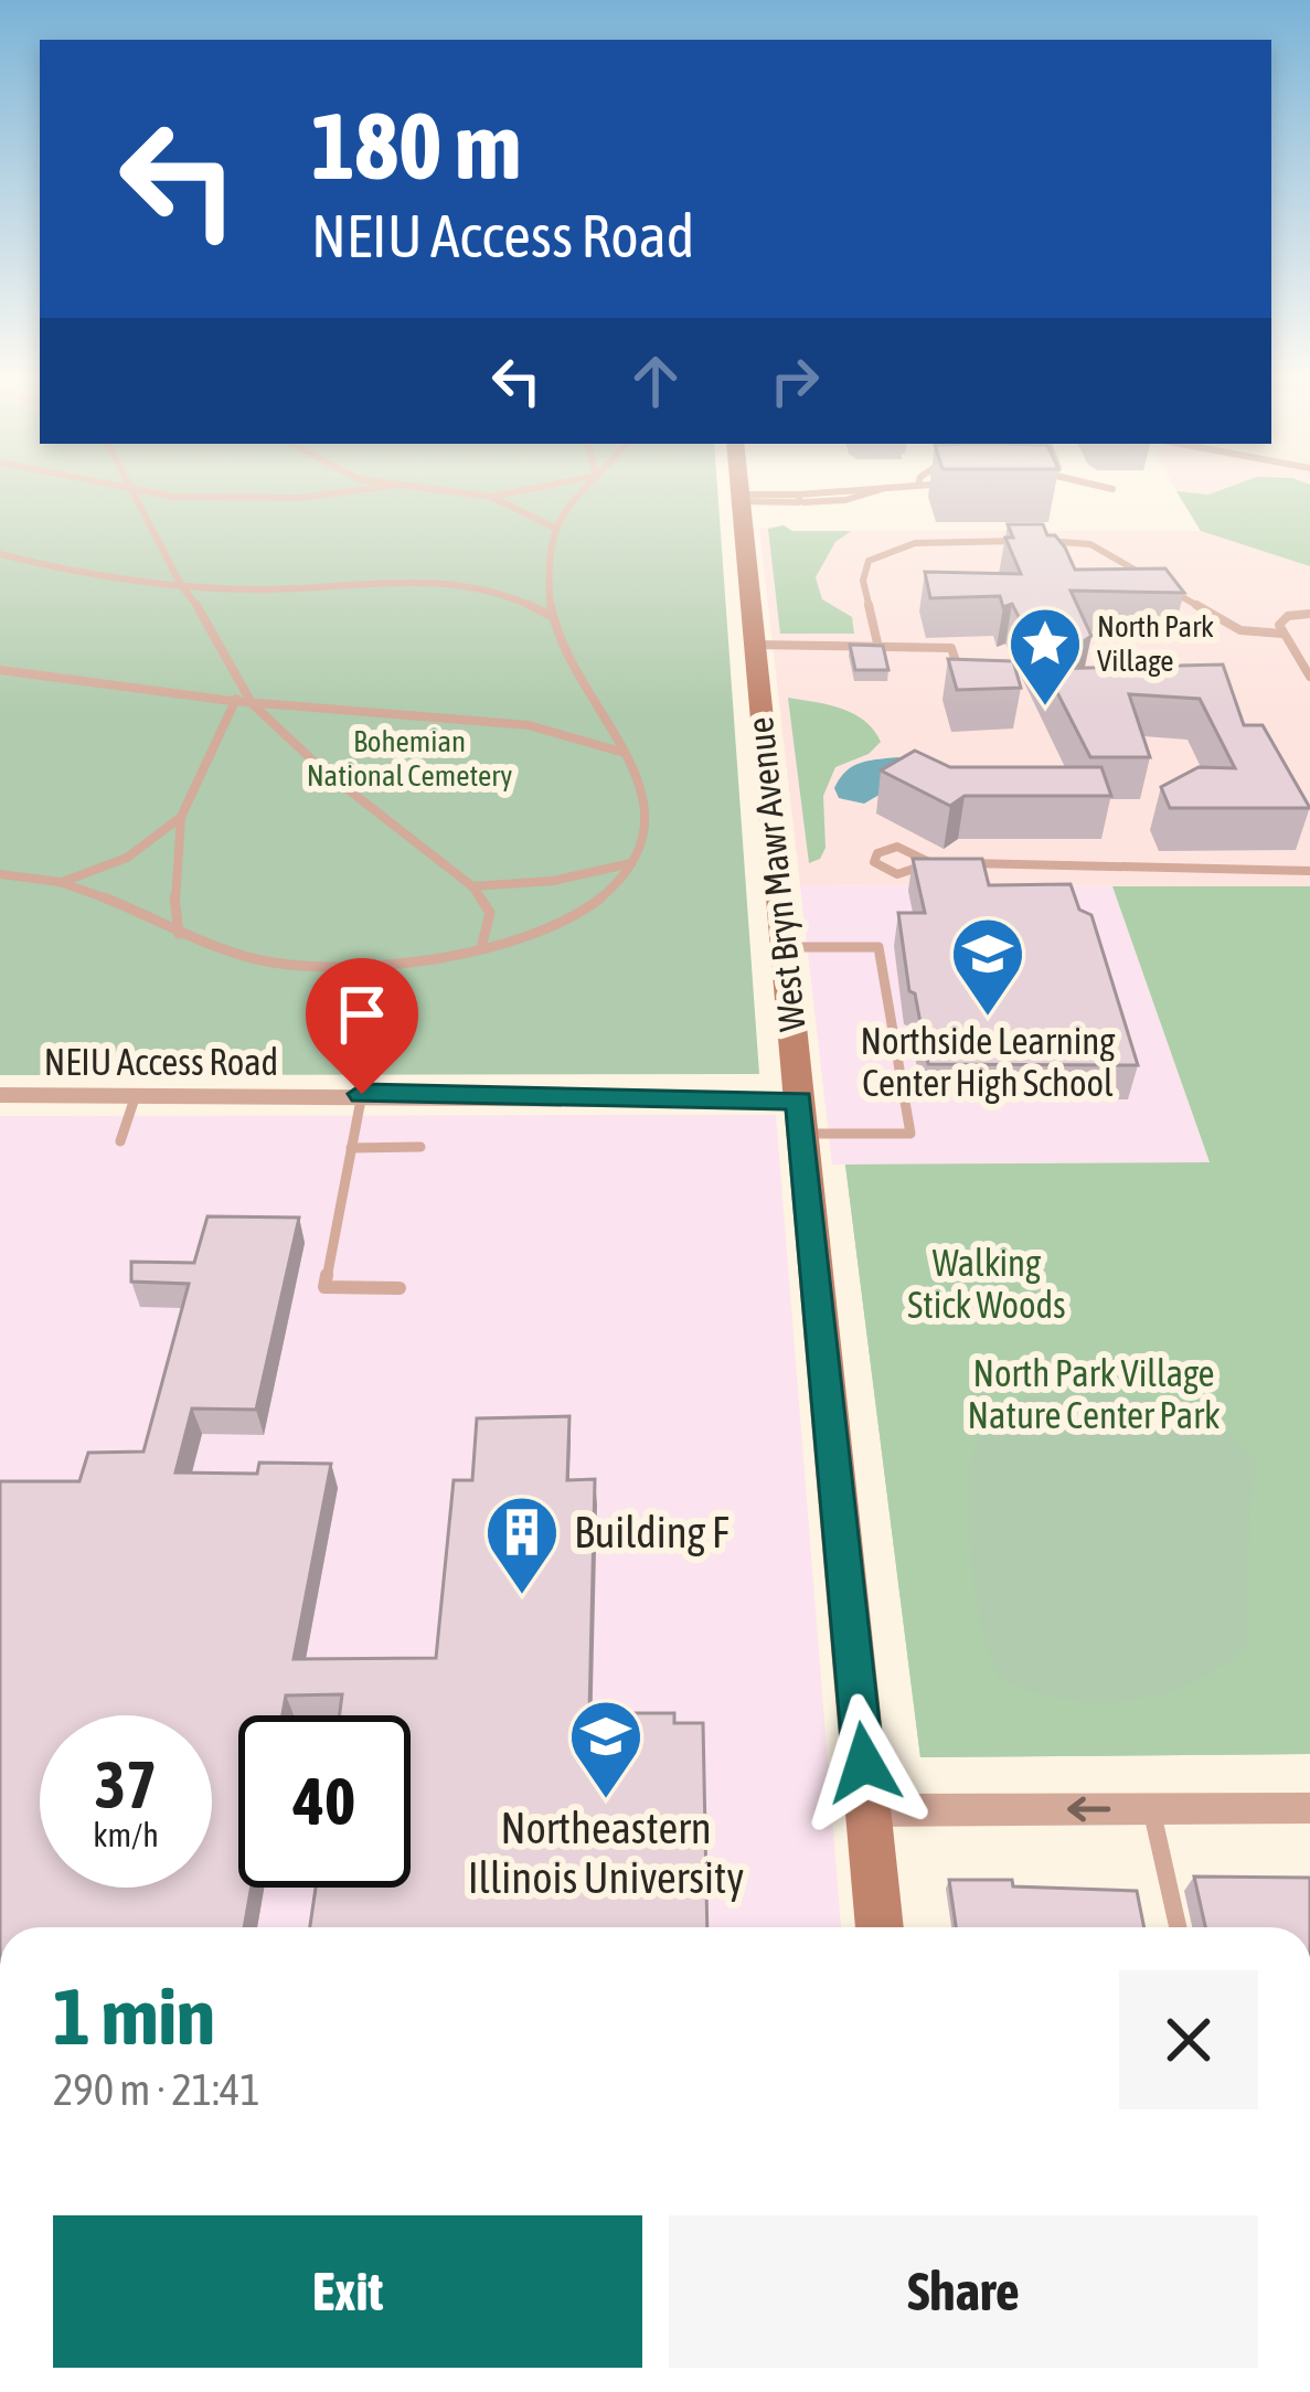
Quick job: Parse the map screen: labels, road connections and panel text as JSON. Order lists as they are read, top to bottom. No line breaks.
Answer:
{"streets":{"street":["West Bryn Mawr Avenue","NEIU Access Road"]},"crossings":[["West Bryn Mawr Avenue","NEIU Access Road"]],"parks":["Bohemian National Cemetery","Walking Stick Woods","North Park Village Nature Center Park"],"places":{"place":["North Park Village"],"school or university":["Northside Learning Center High School","Northeastern Illinois University"],"building":["Building F"]},"page":{"turn":["180 m","NEIU Access Road"],"speed":"37 km/h","limit":"40","heading":["1 min","290 m · 21:41"],"buttons":["Exit","Share"]}}
